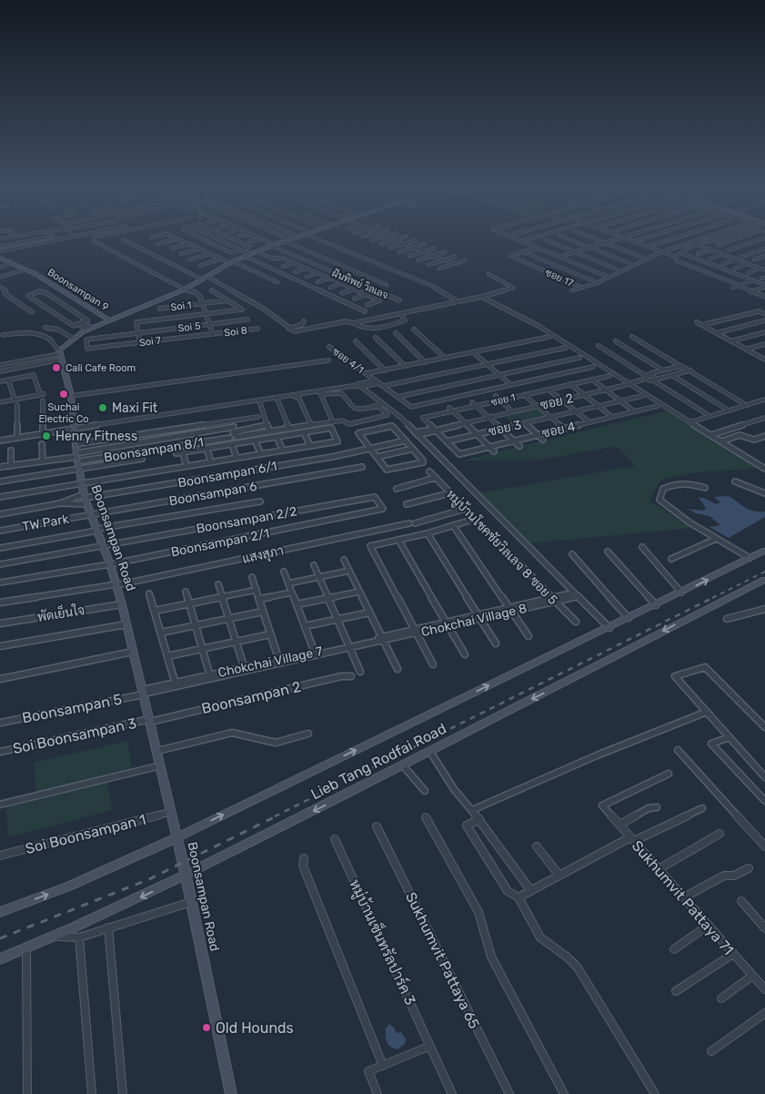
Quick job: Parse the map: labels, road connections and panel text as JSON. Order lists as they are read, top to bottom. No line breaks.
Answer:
{"streets":{"street":["ซอย 17","ฝันทิพย์ วิลเลจ","Boonsampan 9","Soi 1","Soi 5","Soi 8","Soi 7","ซอย 4/1","ซอย 1","ซอย 2","ซอย 3","ซอย 4","Boonsampan 8/1","Boonsampan 6/1","Boonsampan 6","Boonsampan 2/2","TW Park","Boonsampan Road","Boonsampan 2/1","หมู่บ้านโชคชัยวิลเลจ 8 ซอย 5","แสงสุภา","พัดเย็นใจ","Chokchai Village 8","Chokchai Village 7","Boonsampan 2","Boonsampan 5","Soi Boonsampan 3","Lieb Tang Rodfai Road","Soi Boonsampan 1","Sukhumvit Pattaya 71","หมู่บ้านเซ็นทรัลปาร์ค 3","Sukhumvit Pattaya 65"]},"crossings":[["Soi 5","Soi 7"],["Soi 8","Soi 7"],["ซอย 4/1","ซอย 1"],["ซอย 1","ซอย 2"],["ซอย 3","ซอย 4"],["Boonsampan 8/1","Boonsampan Road"],["Boonsampan 6/1","Boonsampan Road"],["Boonsampan 6","TW Park"],["Boonsampan 6","Boonsampan Road"],["Boonsampan 2/2","Boonsampan Road"],["Boonsampan 2/2","Boonsampan 2/1"],["TW Park","Boonsampan Road"],["Boonsampan Road","Boonsampan 2/1"],["Boonsampan Road","แสงสุภา"],["Boonsampan Road","พัดเย็นใจ"],["Boonsampan Road","Chokchai Village 7"],["Boonsampan Road","Boonsampan 2"],["Boonsampan Road","Boonsampan 5"],["Boonsampan Road","Soi Boonsampan 3"],["Boonsampan Road","Lieb Tang Rodfai Road"],["Boonsampan Road","Soi Boonsampan 1"],["หมู่บ้านโชคชัยวิลเลจ 8 ซอย 5","แสงสุภา"],["หมู่บ้านโชคชัยวิลเลจ 8 ซอย 5","Chokchai Village 8"],["Chokchai Village 8","Chokchai Village 7"],["Chokchai Village 7","Boonsampan 5"],["Boonsampan 2","Soi Boonsampan 3"]],"places":["Cali Cafe Room","Suchai Electric Co","Maxi Fit","Henry Fitness","Old Hounds"]}
